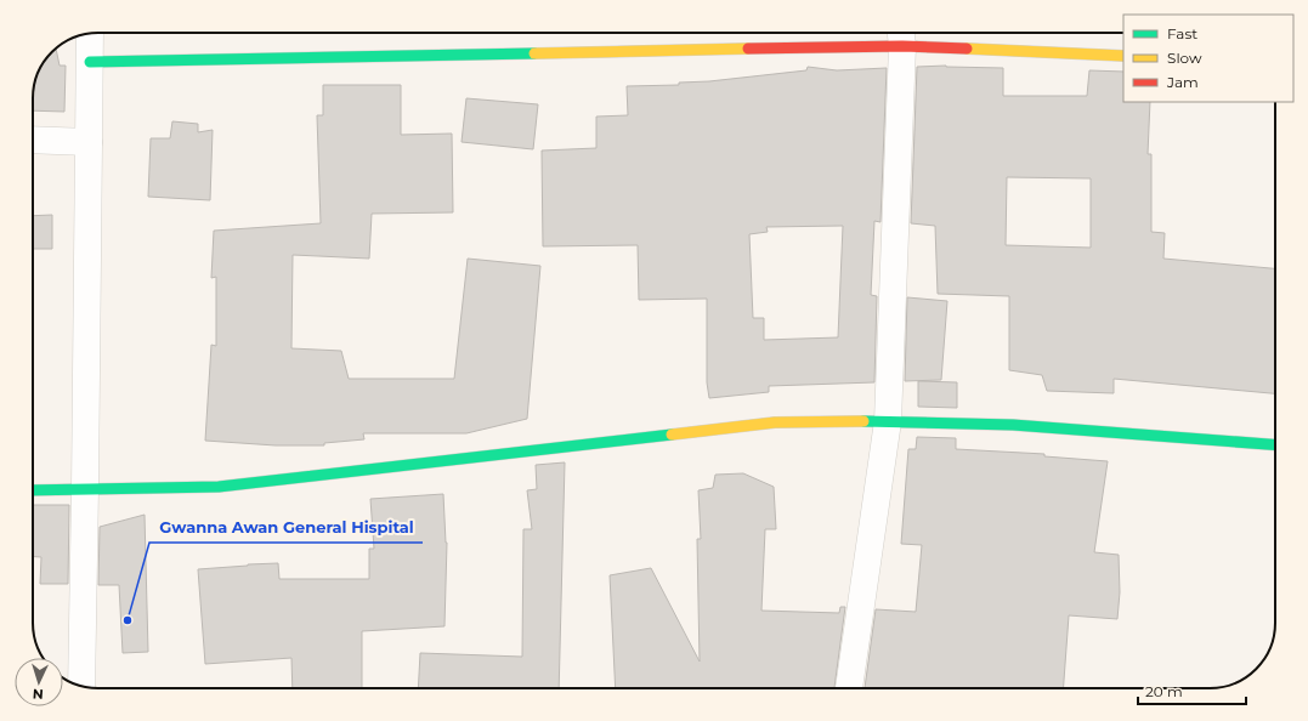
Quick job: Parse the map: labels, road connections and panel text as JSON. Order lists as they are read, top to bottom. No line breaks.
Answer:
{"places":["Gwanna Awan General Hispital"],"legend":["Fast","Slow","Jam"],"scale_bar":"20 m","north":"bottom"}
